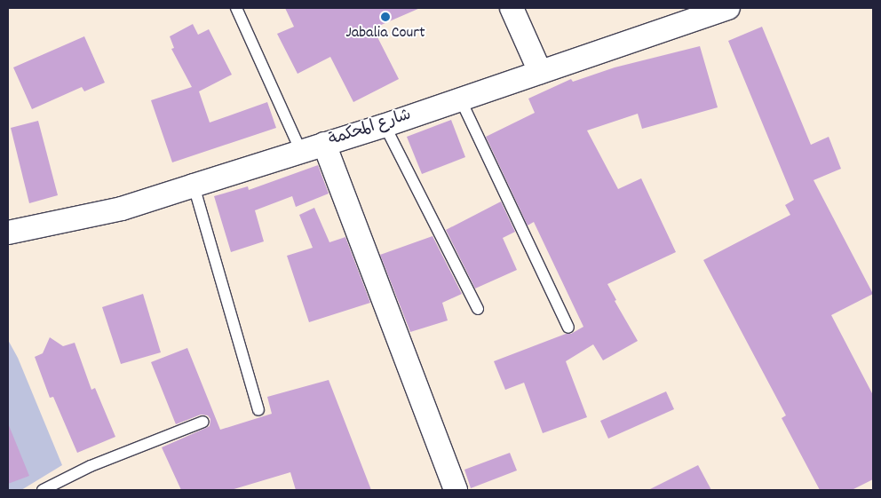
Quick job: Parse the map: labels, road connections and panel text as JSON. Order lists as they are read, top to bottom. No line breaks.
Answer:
{"streets":{"street":["شارع المحكمة"]},"places":["Jabalia Court"]}
